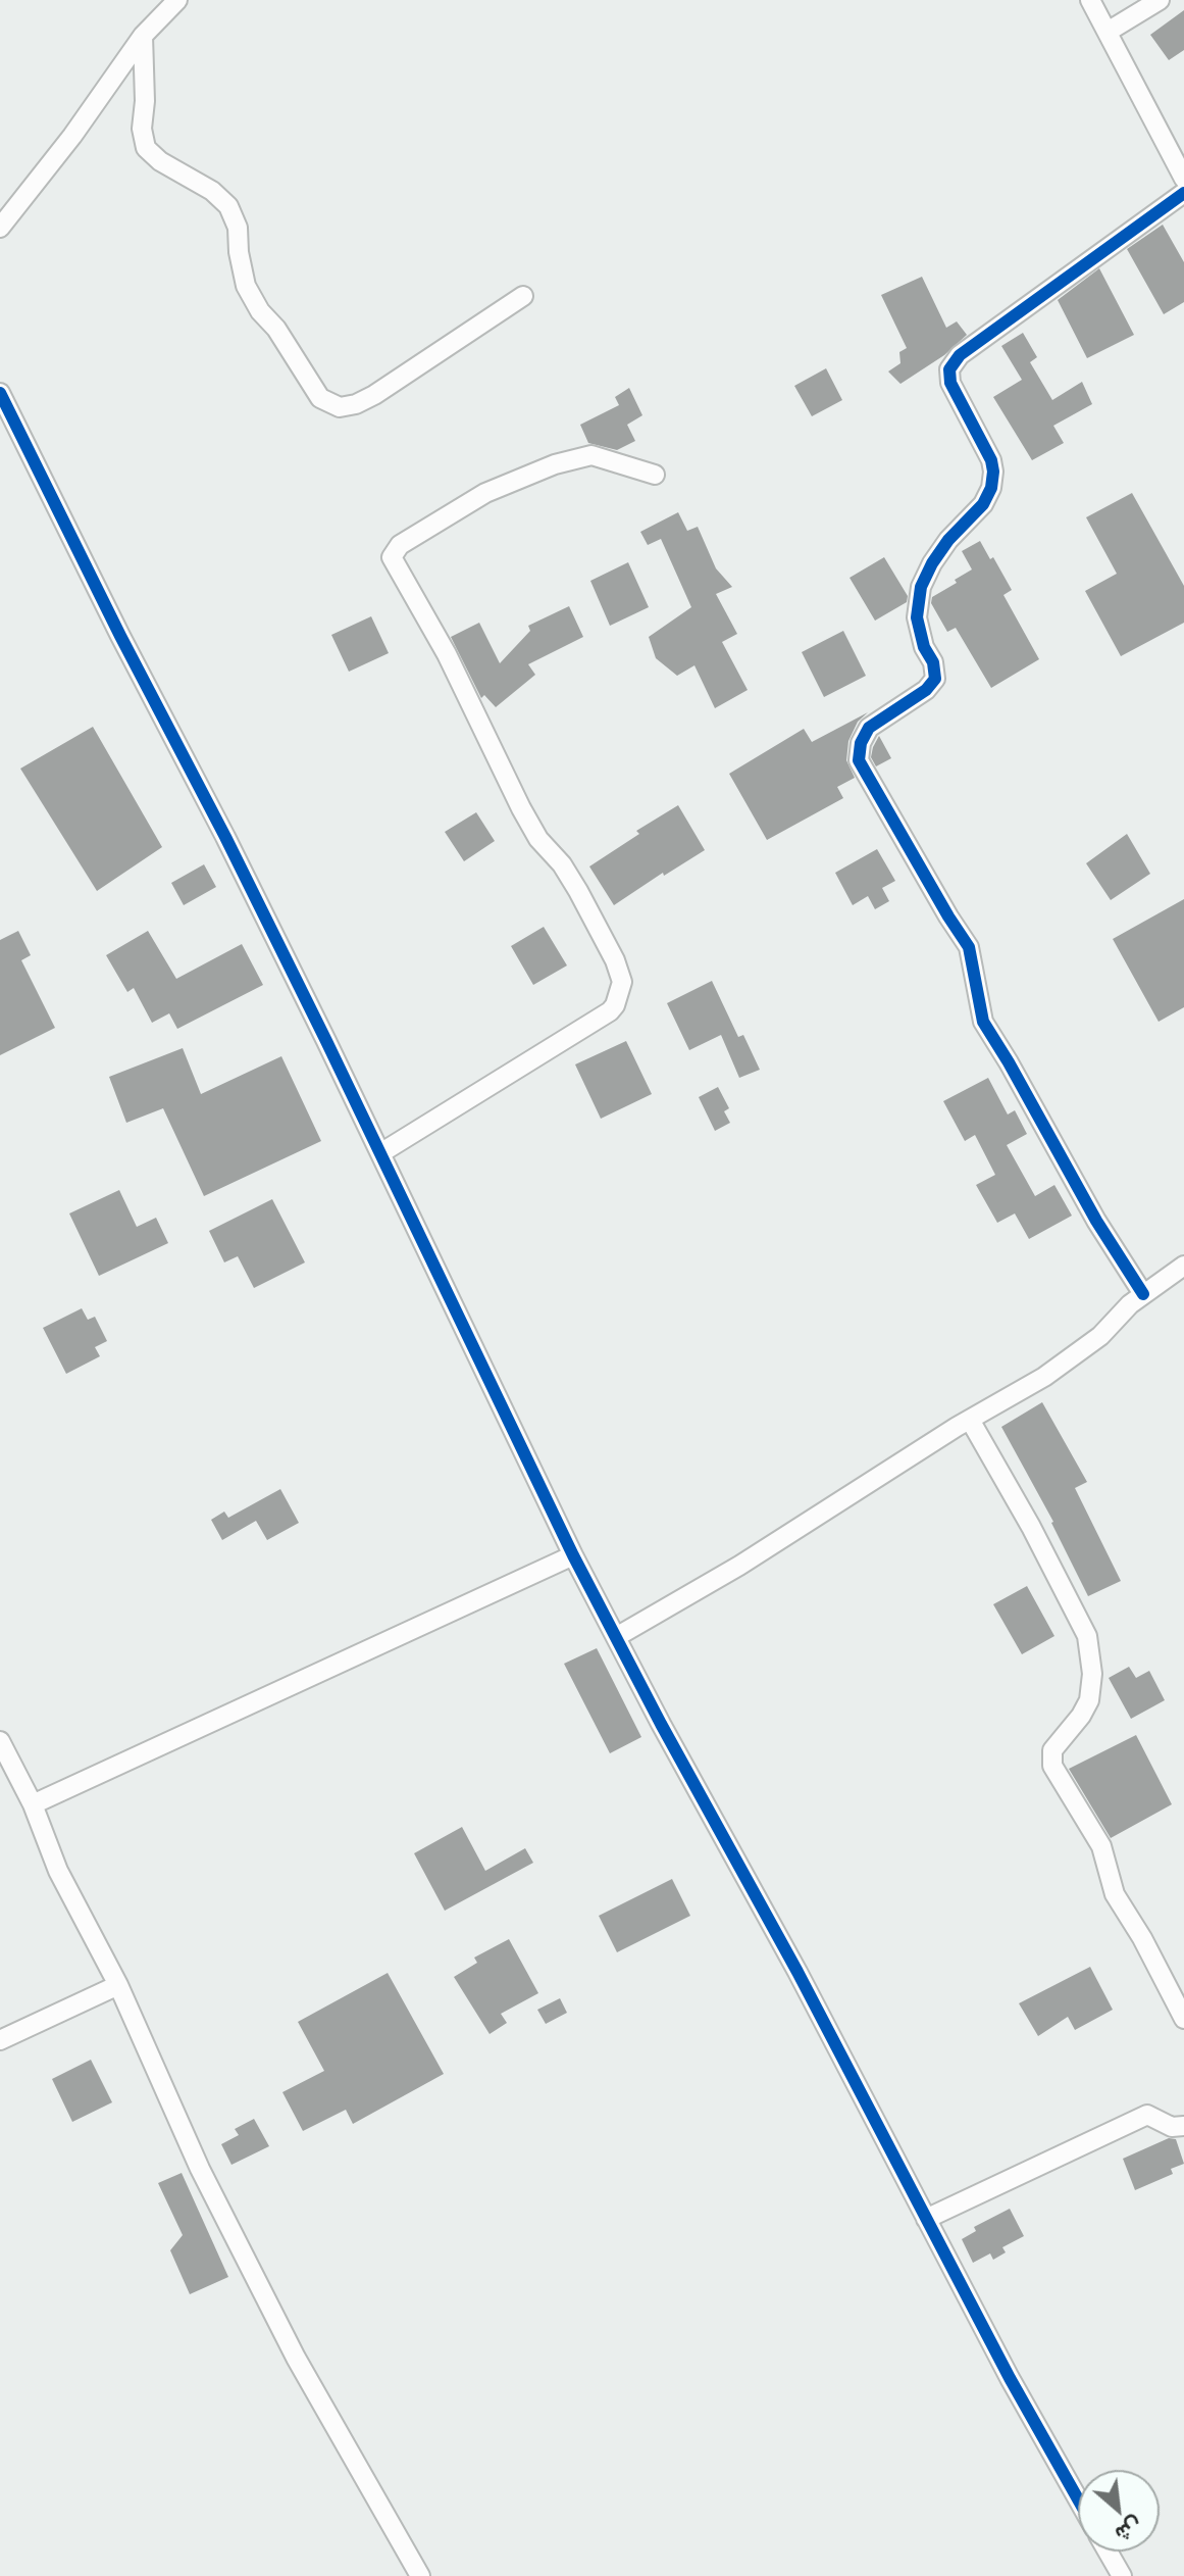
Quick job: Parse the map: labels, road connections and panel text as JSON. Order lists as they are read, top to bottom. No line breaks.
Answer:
{"north":"bottom right"}
